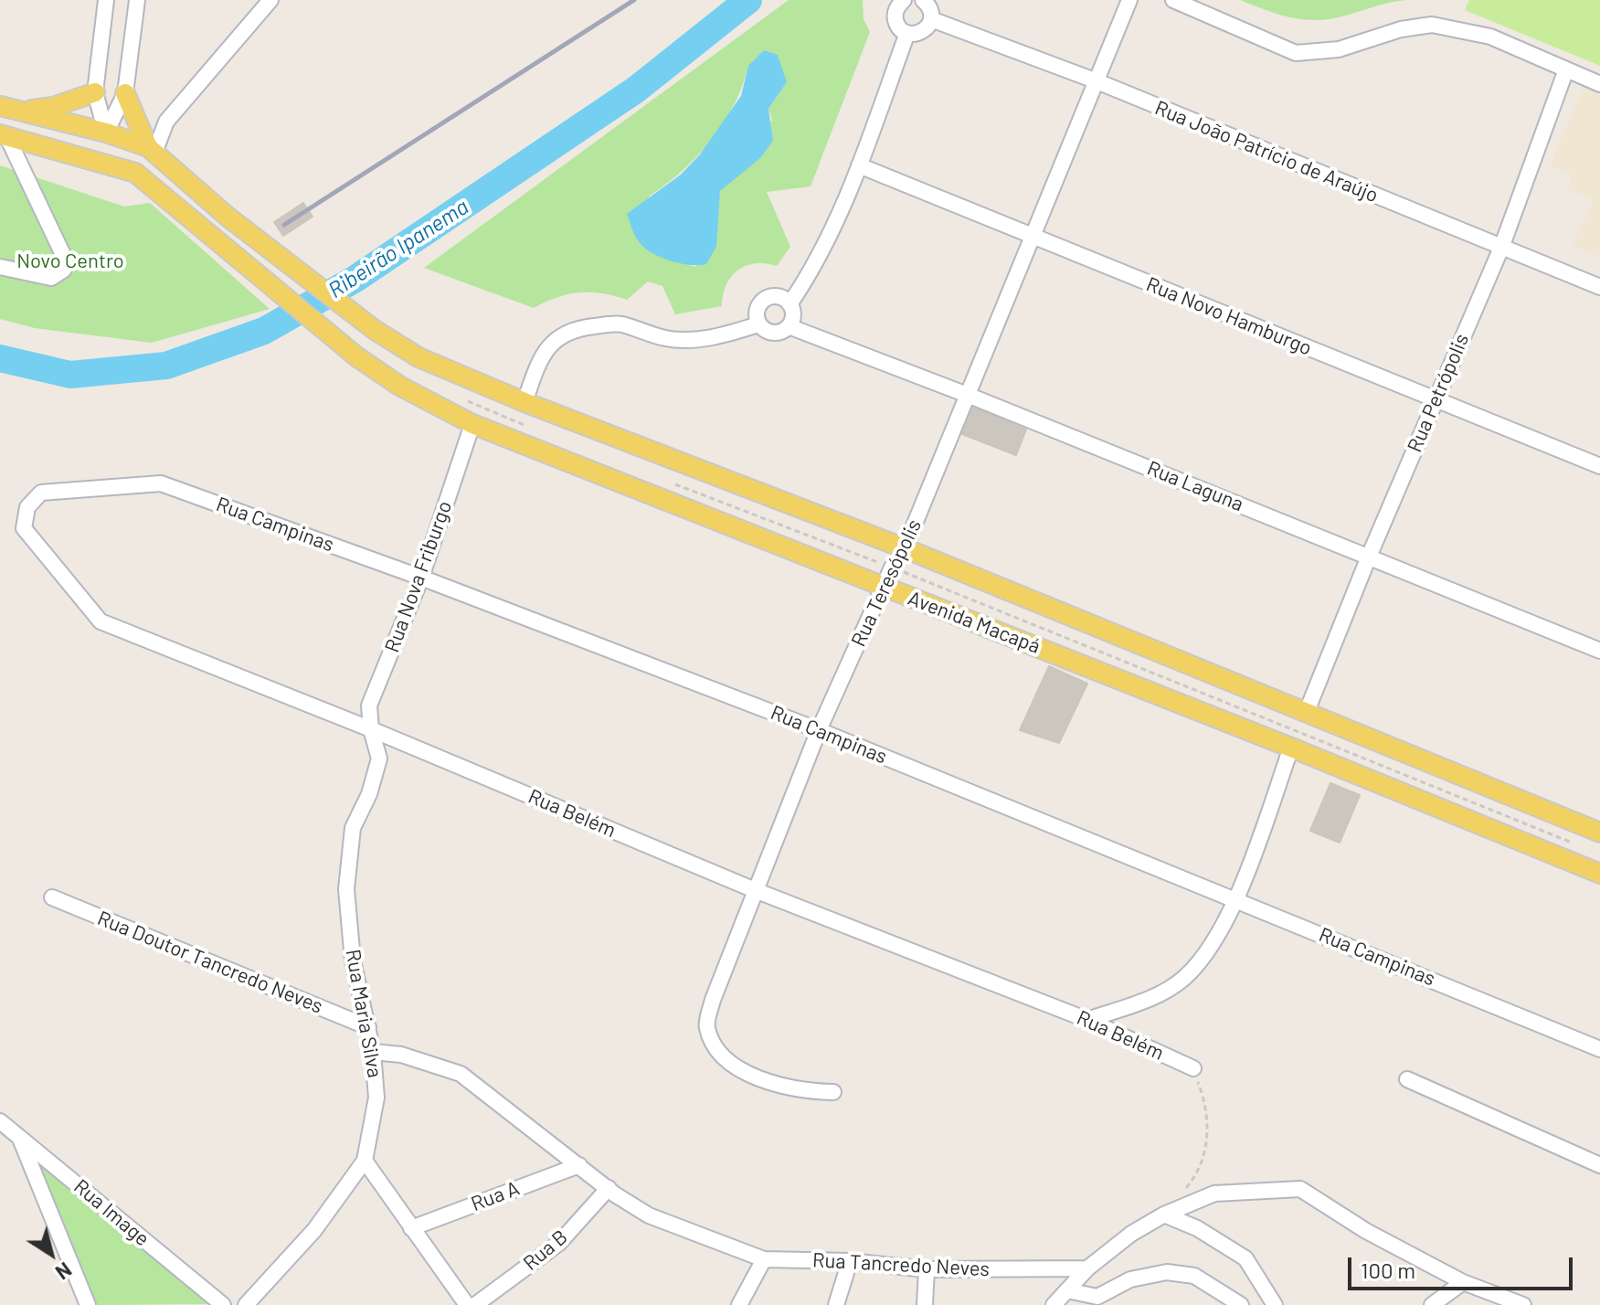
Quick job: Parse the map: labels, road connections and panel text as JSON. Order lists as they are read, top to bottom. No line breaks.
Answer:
{"streets":{"main road":["Avenida Macapá"],"street":["Rua João Patrício de Araújo","Rua Novo Hamburgo","Rua Petrópolis","Rua Laguna","Rua Campinas","Rua Nova Friburgo","Rua Teresópolis","Rua Belém","Rua Doutor Tancredo Neves","Rua Maria Silva","Rua A","Rua Image","Rua B","Rua Tancredo Neves"]},"crossings":[["Rua João Patrício de Araújo","Rua Petrópolis"],["Rua João Patrício de Araújo","Rua Teresópolis"],["Rua Novo Hamburgo","Rua Petrópolis"],["Rua Novo Hamburgo","Rua Teresópolis"],["Rua Petrópolis","Rua Laguna"],["Rua Petrópolis","Avenida Macapá"],["Rua Laguna","Rua Teresópolis"],["Rua Campinas","Rua Nova Friburgo"],["Rua Campinas","Rua Teresópolis"],["Rua Campinas","Rua Belém"],["Rua Nova Friburgo","Avenida Macapá"],["Rua Nova Friburgo","Rua Belém"],["Rua Nova Friburgo","Rua Maria Silva"],["Rua Teresópolis","Avenida Macapá"],["Rua Teresópolis","Rua Belém"],["Rua Belém","Rua Maria Silva"],["Rua Doutor Tancredo Neves","Rua Maria Silva"],["Rua Maria Silva","Rua Tancredo Neves"],["Rua A","Rua Tancredo Neves"],["Rua B","Rua Tancredo Neves"]],"water":["Ribeirão Ipanema"],"parks":["Novo Centro"],"scale_bar":"100 m","north":"bottom right"}
